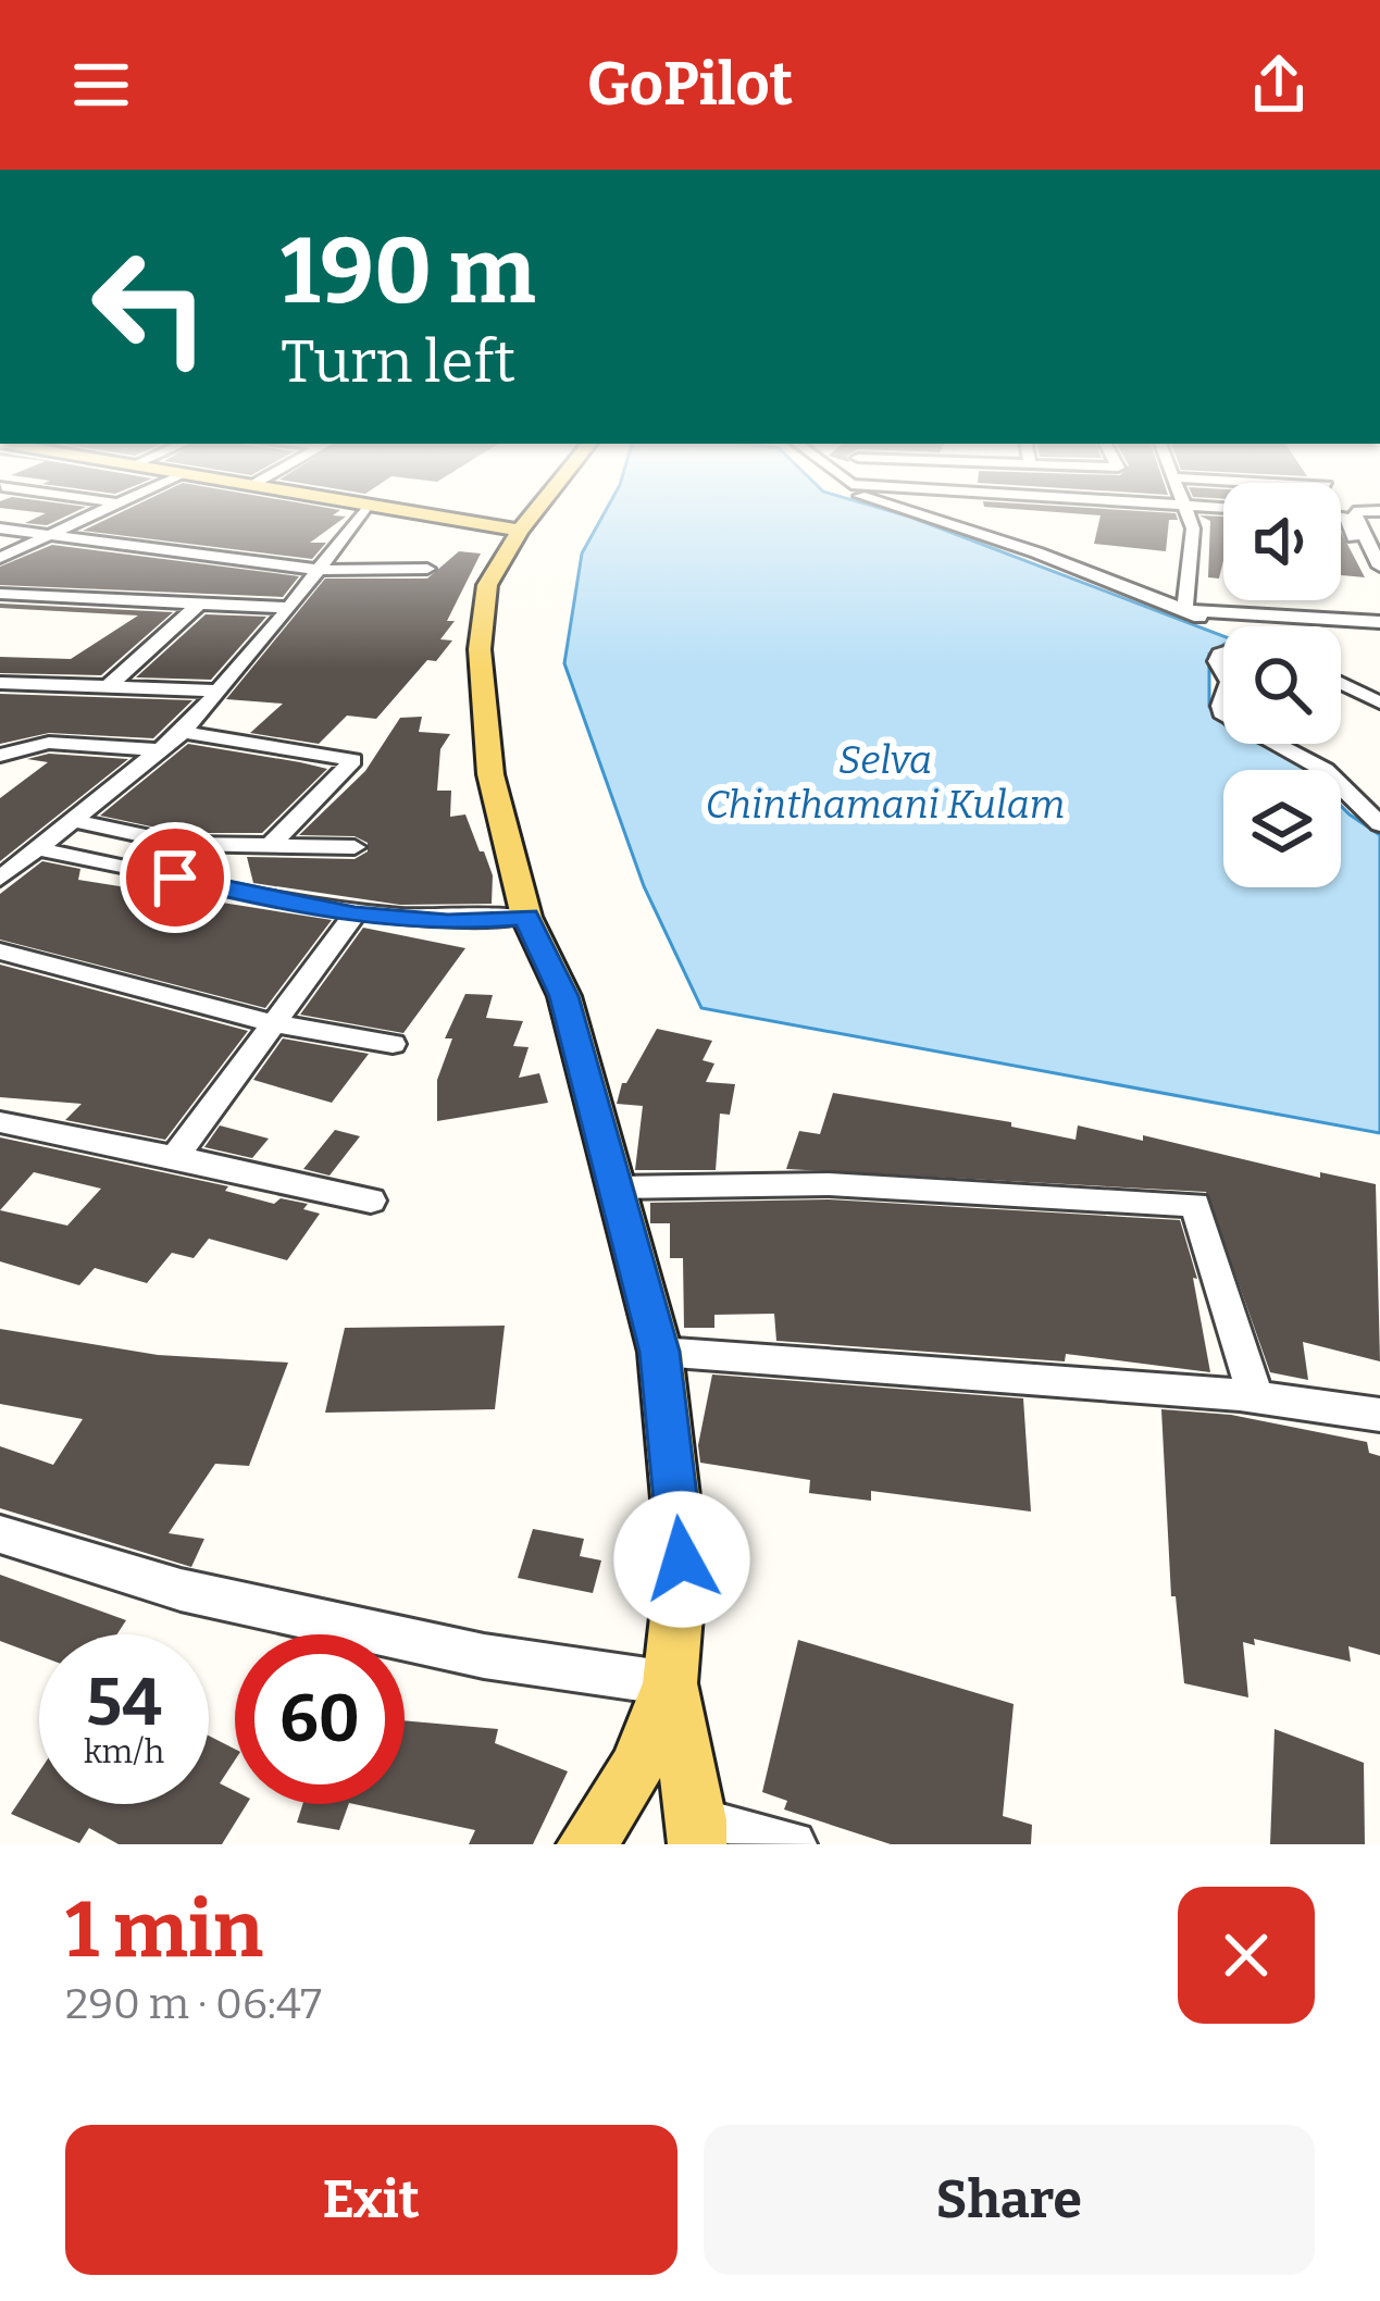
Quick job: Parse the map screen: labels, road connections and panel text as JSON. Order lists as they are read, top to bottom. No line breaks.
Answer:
{"water":["Selva Chinthamani Kulam"],"page":{"header":"GoPilot","turn":["190 m","Turn left"],"speed":"54 km/h","limit":"60","heading":["1 min","290 m · 06:47"],"buttons":["Exit","Share"]}}
